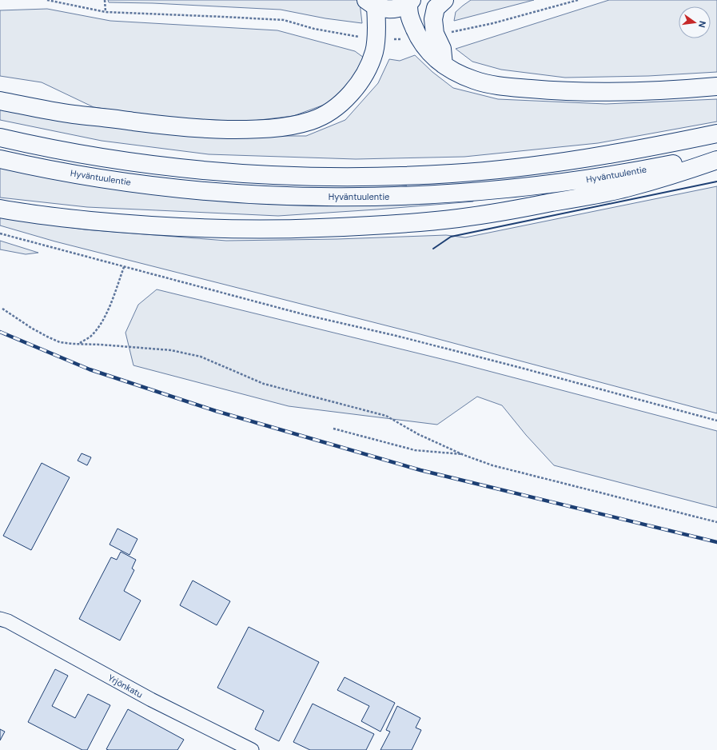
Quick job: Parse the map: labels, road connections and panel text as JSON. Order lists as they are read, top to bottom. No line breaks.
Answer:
{"streets":{"main road":["Hyväntuulentie"],"street":["Yrjönkatu"]},"north":"right"}
